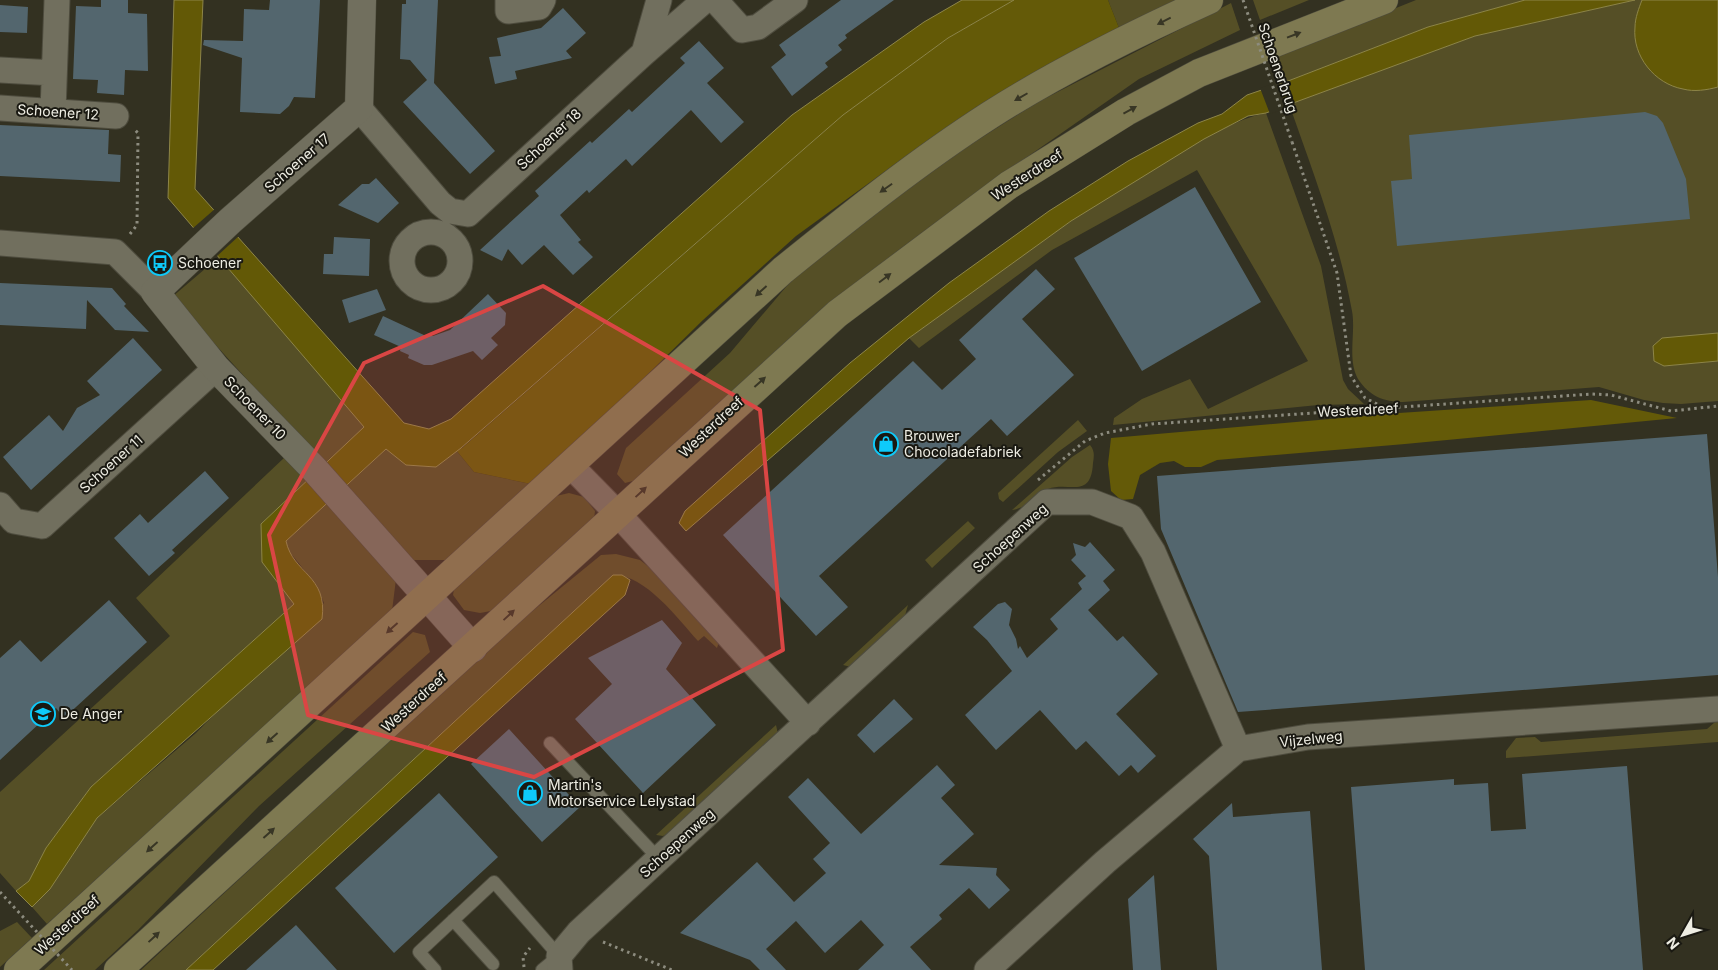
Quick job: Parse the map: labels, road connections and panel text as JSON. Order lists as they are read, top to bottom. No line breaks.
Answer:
{"streets":{"main road":["Westerdreef"],"street":["Schoener 12","Schoener 18","Schoener 17","Schoener 10","Schoener 11","Schoepenweg","Vijzelweg"],"path":["Schoenerbrug"]},"crossings":[["Schoenerbrug","Westerdreef"],["Schoener 18","Schoener 17"],["Schoener 17","Schoener 10"],["Westerdreef","Schoener 10"],["Schoener 10","Schoener 11"],["Schoepenweg","Vijzelweg"]],"places":{"bus stop":["Schoener"],"shop":["Brouwer Chocoladefabriek","Martin's Motorservice Lelystad"],"school or university":["De Anger"]},"north":"bottom left"}
